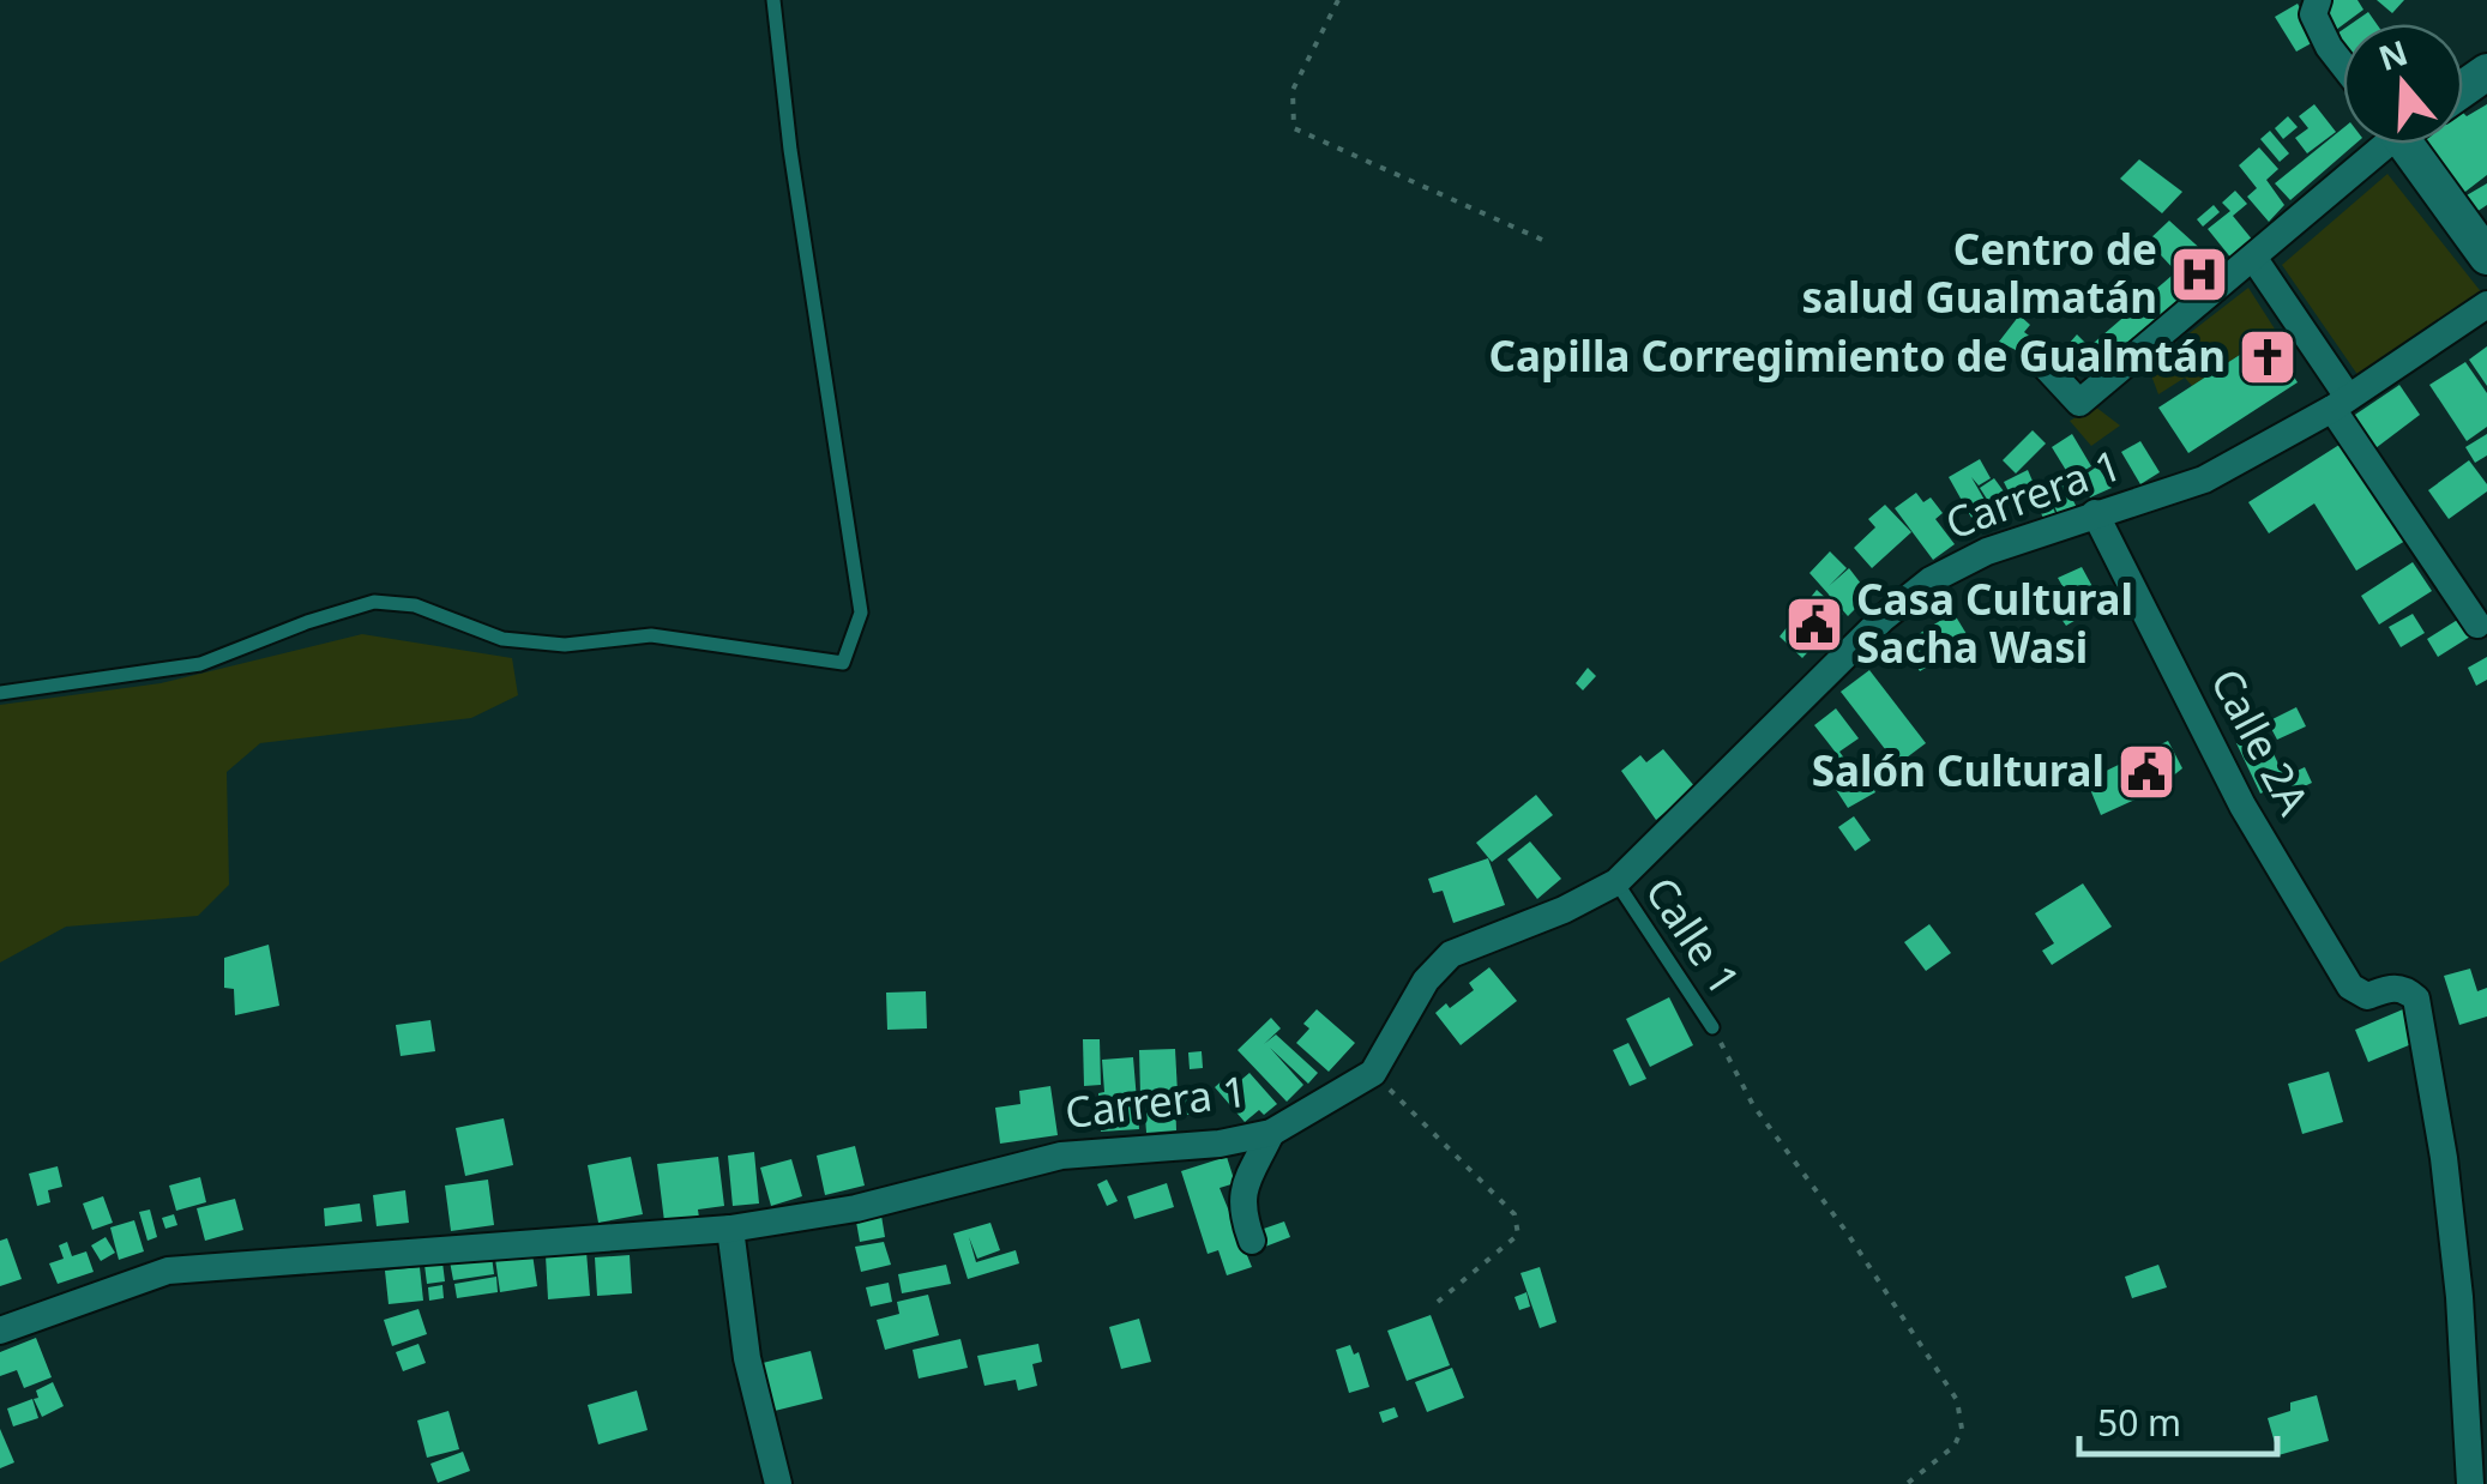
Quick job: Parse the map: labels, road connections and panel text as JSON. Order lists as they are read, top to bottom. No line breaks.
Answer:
{"streets":{"street":["Carrera 1","Calle 2A"],"lane":["Calle 1"]},"crossings":[["Carrera 1","Calle 2A"],["Carrera 1","Calle 1"]],"places":{"hospital":["Centro de salud Gualmatán"],"church":["Capilla Corregimiento de Gualmtán"],"public building":["Casa Cultural Sacha Wasi","Salón Cultural"]},"scale_bar":"50 m","north":"top"}
